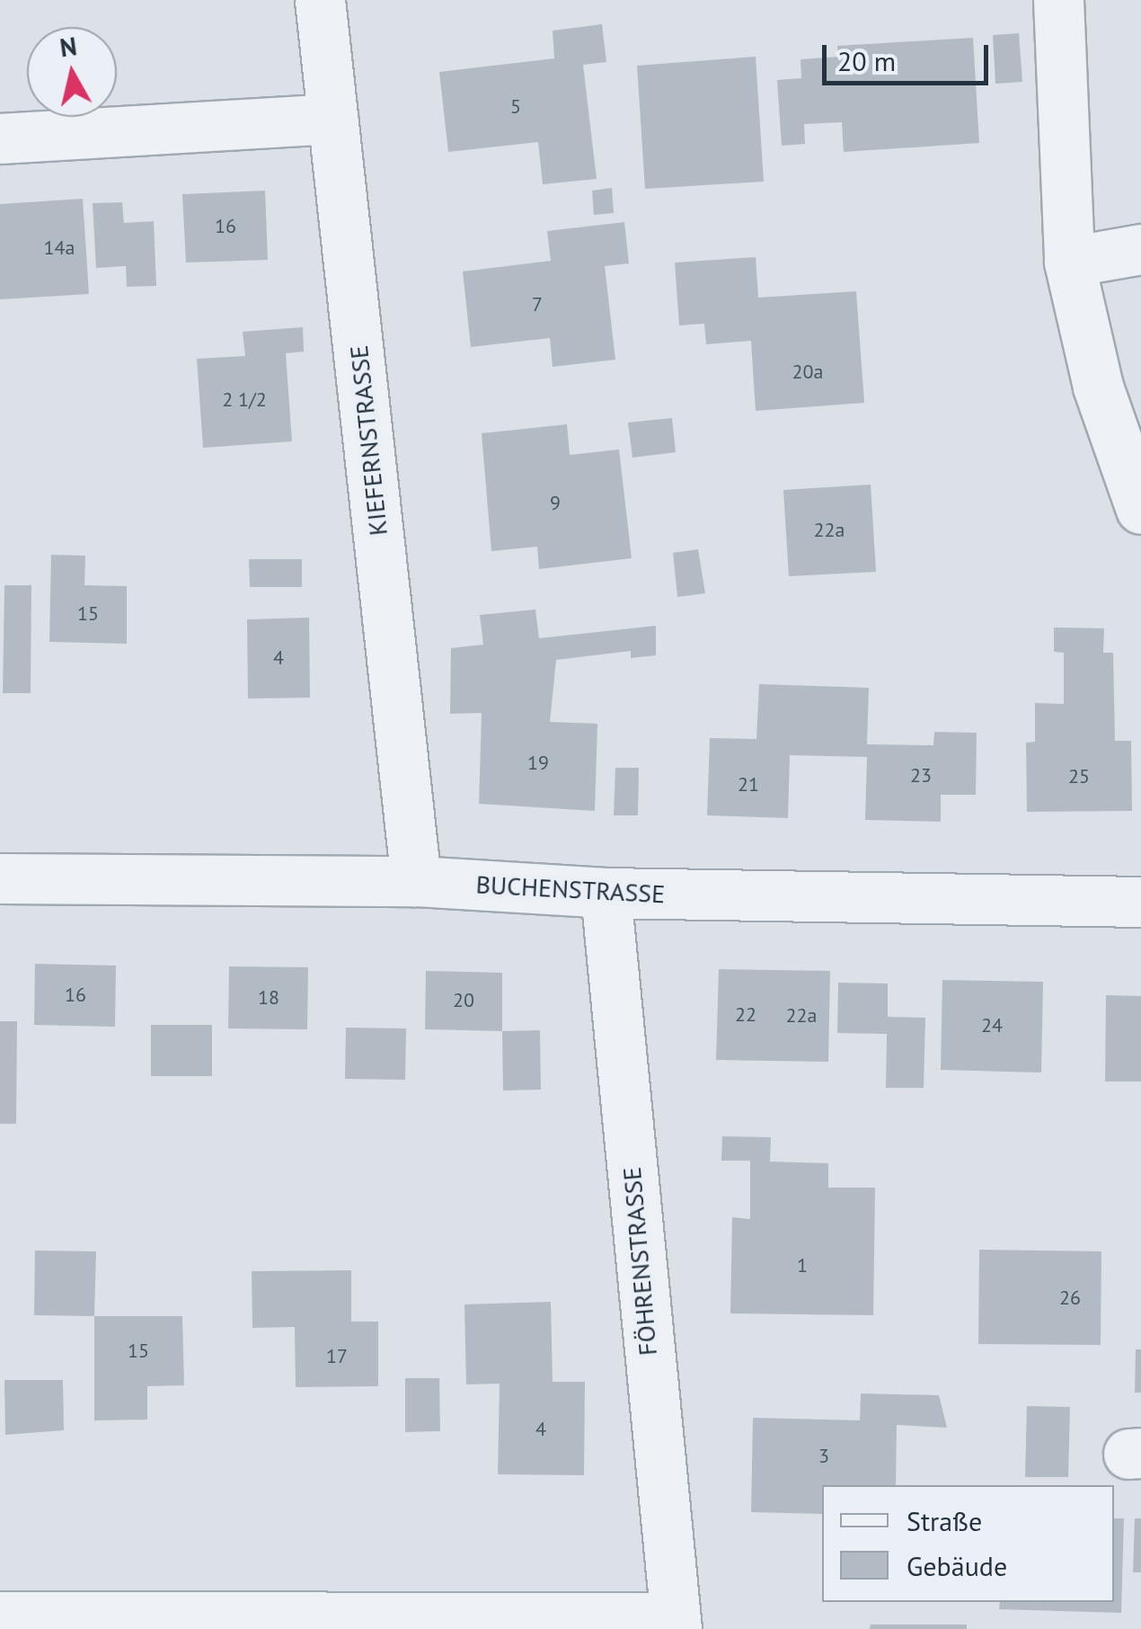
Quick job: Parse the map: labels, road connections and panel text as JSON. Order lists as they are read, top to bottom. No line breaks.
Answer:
{"streets":{"street":["KIEFERNSTRASSE","BUCHENSTRASSE","FÖHRENSTRASSE"]},"crossings":[["KIEFERNSTRASSE","BUCHENSTRASSE"],["BUCHENSTRASSE","FÖHRENSTRASSE"]],"house_numbers":["5","16","14a","7","20a","2 1/2","9","22a","15","4","19","23","25","21","16","18","20","22","22a","24","1","26","15","17","4","3"],"legend":["Straße","Gebäude"],"scale_bar":"20 m","north":"top"}
